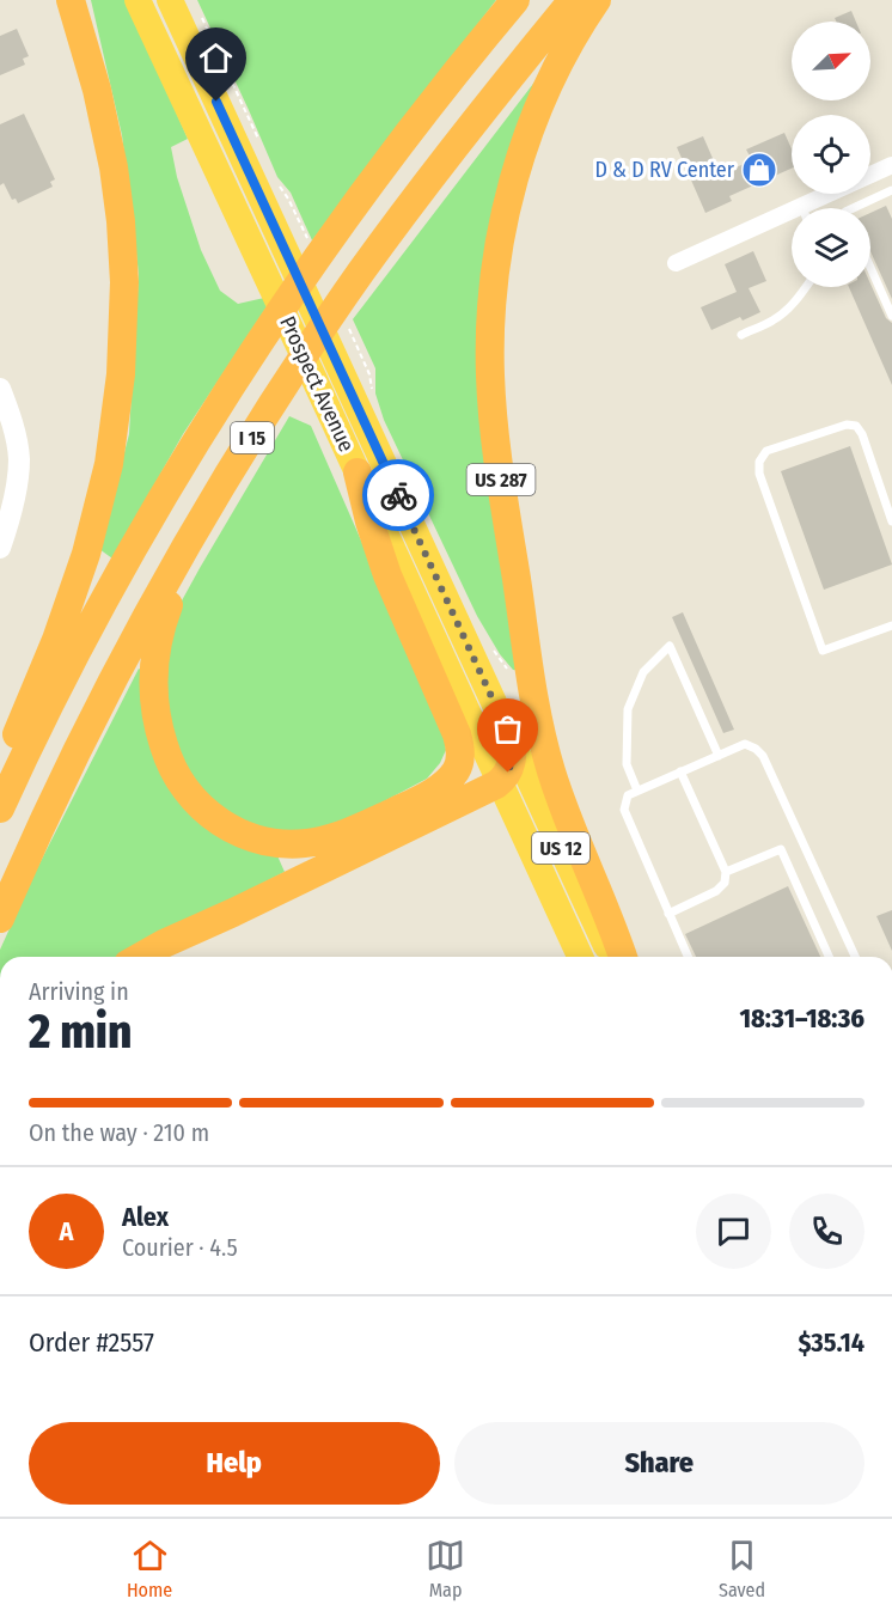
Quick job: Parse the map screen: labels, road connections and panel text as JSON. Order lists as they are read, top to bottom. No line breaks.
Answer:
{"streets":{"highway":["Prospect Avenue","I 15","US 287","US 12"]},"places":{"shop":["D & D RV Center"]},"north":"top right","page":{"heading":["2 min","Arriving in","18:31–18:36"],"panel":["Alex","Courier · 4.5","Order #2557","$35.14"],"bar":"On the way · 210 m","round":"A","buttons":["Help","Share"],"tabs":["Home","Map","Saved"]}}
